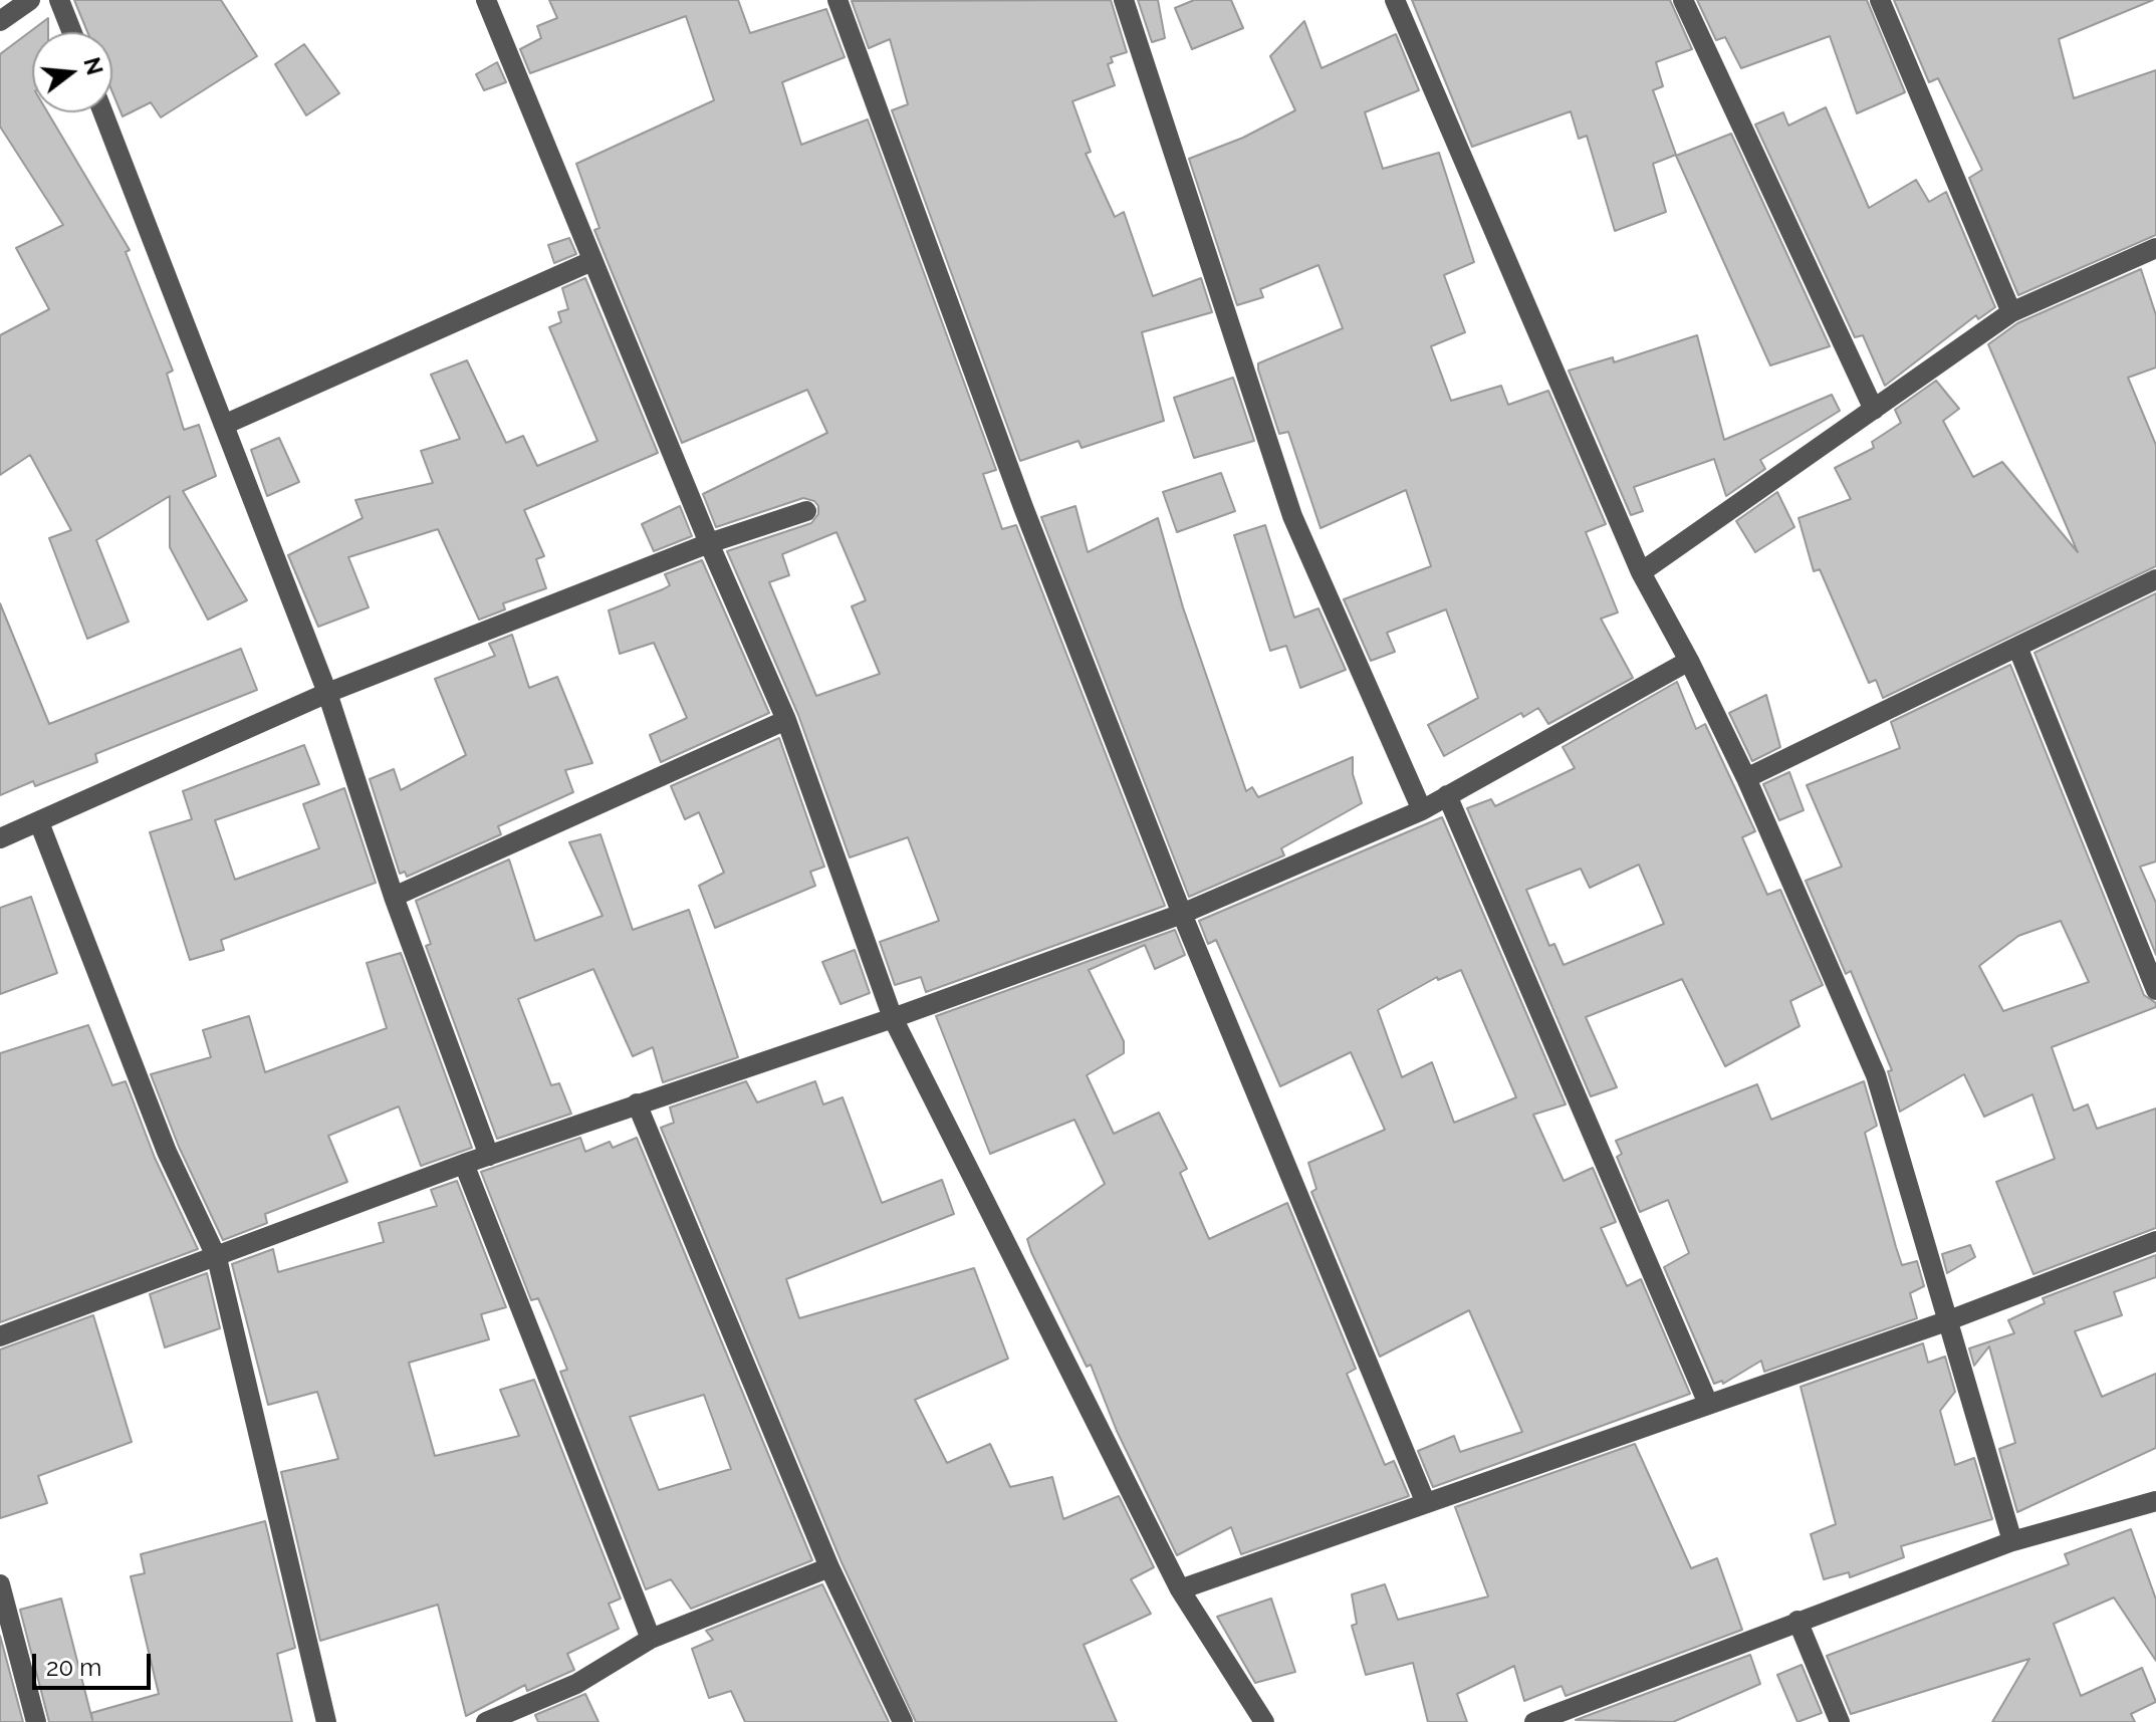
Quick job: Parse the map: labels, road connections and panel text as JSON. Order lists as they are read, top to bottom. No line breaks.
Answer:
{"scale_bar":"20 m","north":"right"}
